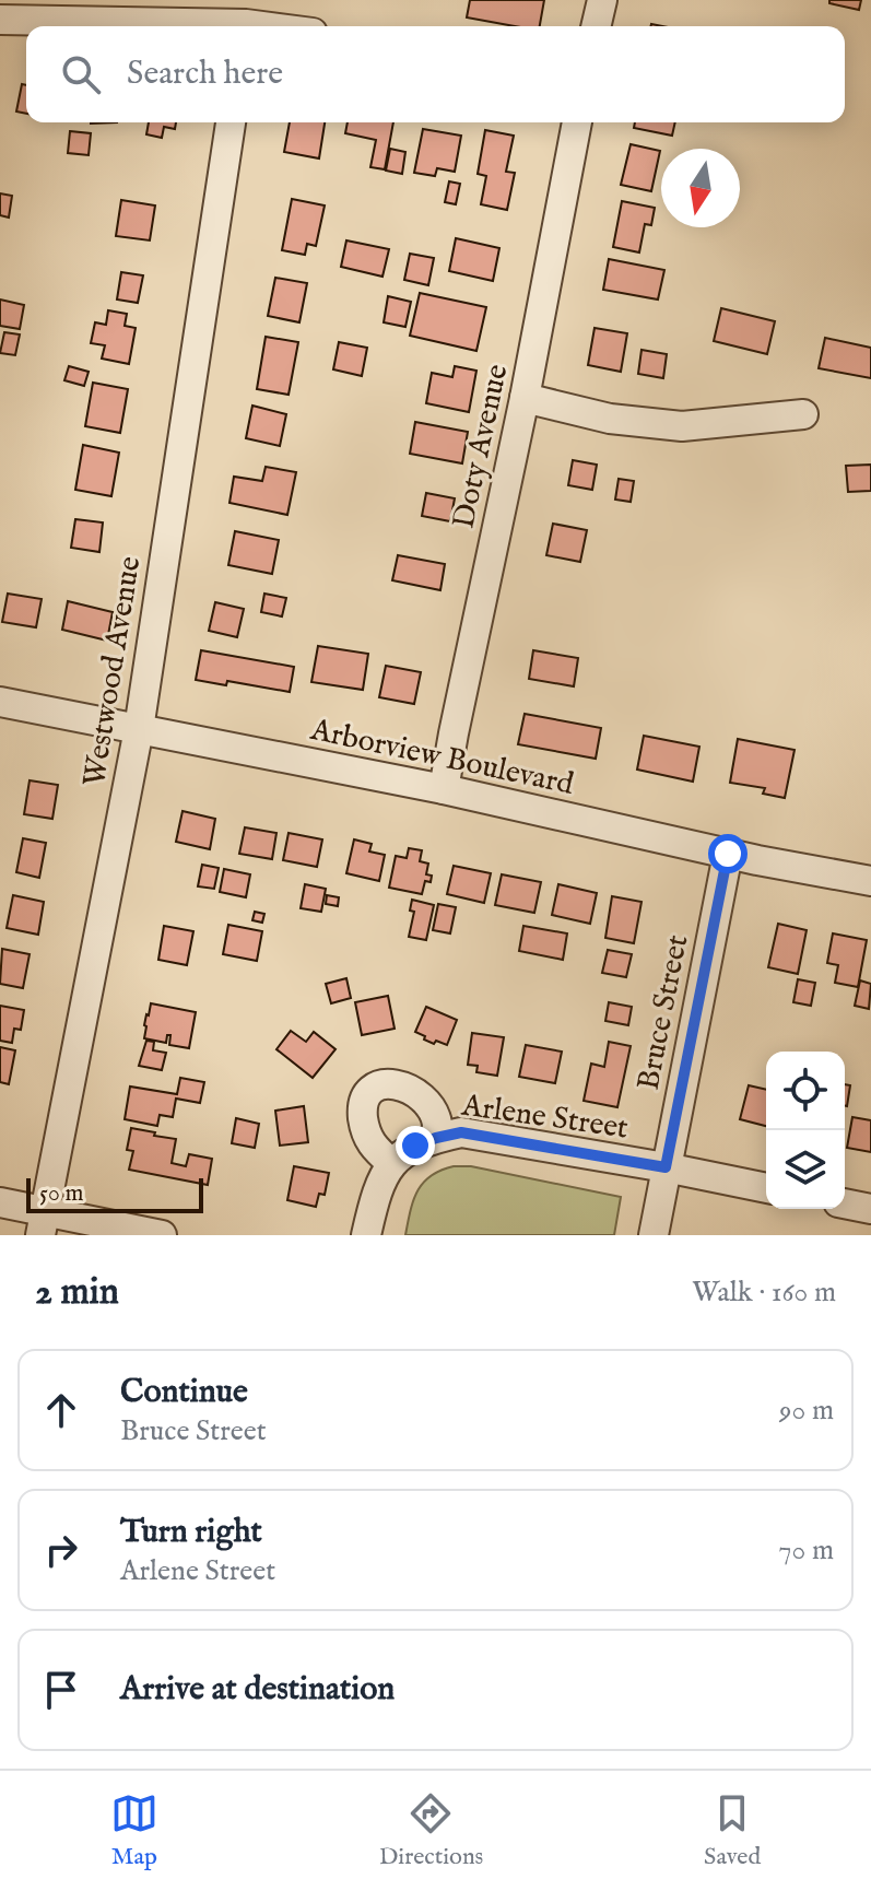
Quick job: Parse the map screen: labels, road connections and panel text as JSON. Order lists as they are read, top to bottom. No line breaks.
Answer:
{"streets":{"street":["Doty Avenue","Westwood Avenue","Arborview Boulevard","Bruce Street","Arlene Street"]},"crossings":[["Doty Avenue","Arborview Boulevard"],["Westwood Avenue","Arborview Boulevard"],["Arborview Boulevard","Bruce Street"],["Bruce Street","Arlene Street"]],"scale_bar":"50 m","north":"bottom","page":{"search":"Search here","scale":"50 m","heading":["2 min","Walk · 160 m"],"list":[["Continue","Bruce Street","90 m"],["Turn right","Arlene Street","70 m"],"Arrive at destination"],"nav":["Map","Directions","Saved"]}}
